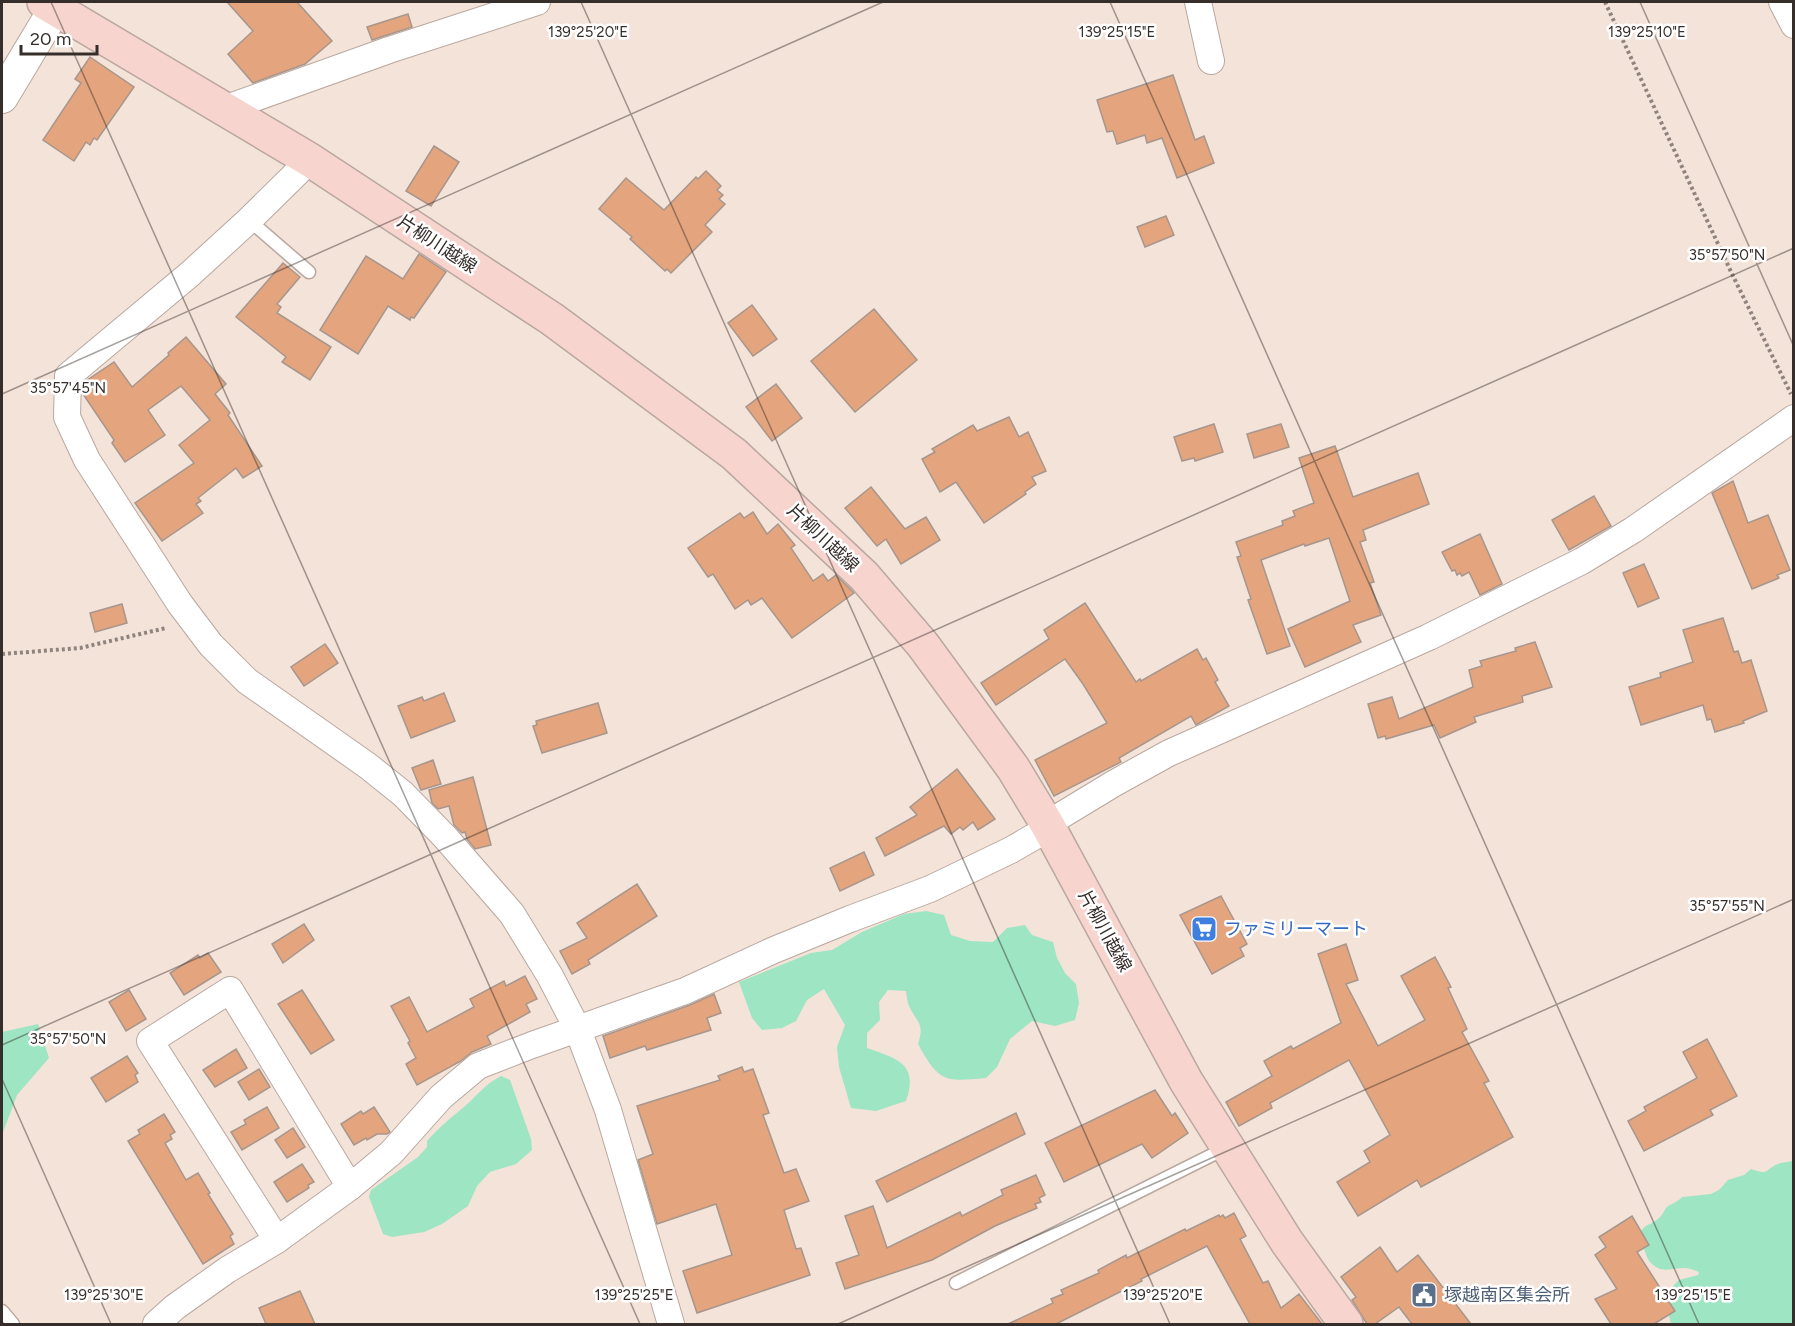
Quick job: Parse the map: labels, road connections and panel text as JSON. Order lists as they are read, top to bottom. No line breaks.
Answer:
{"streets":{"main road":["片柳川越線"]},"places":{"supermarket":["ファミリーマート"],"public building":["塚越南区集会所"]},"scale_bar":"20 m","coordinates":["139°25'20\"E","139°25'15\"E","139°25'10\"E","35°57'50\"N","35°57'45\"N","35°57'55\"N","139°25'30\"E","139°25'25\"E"]}
